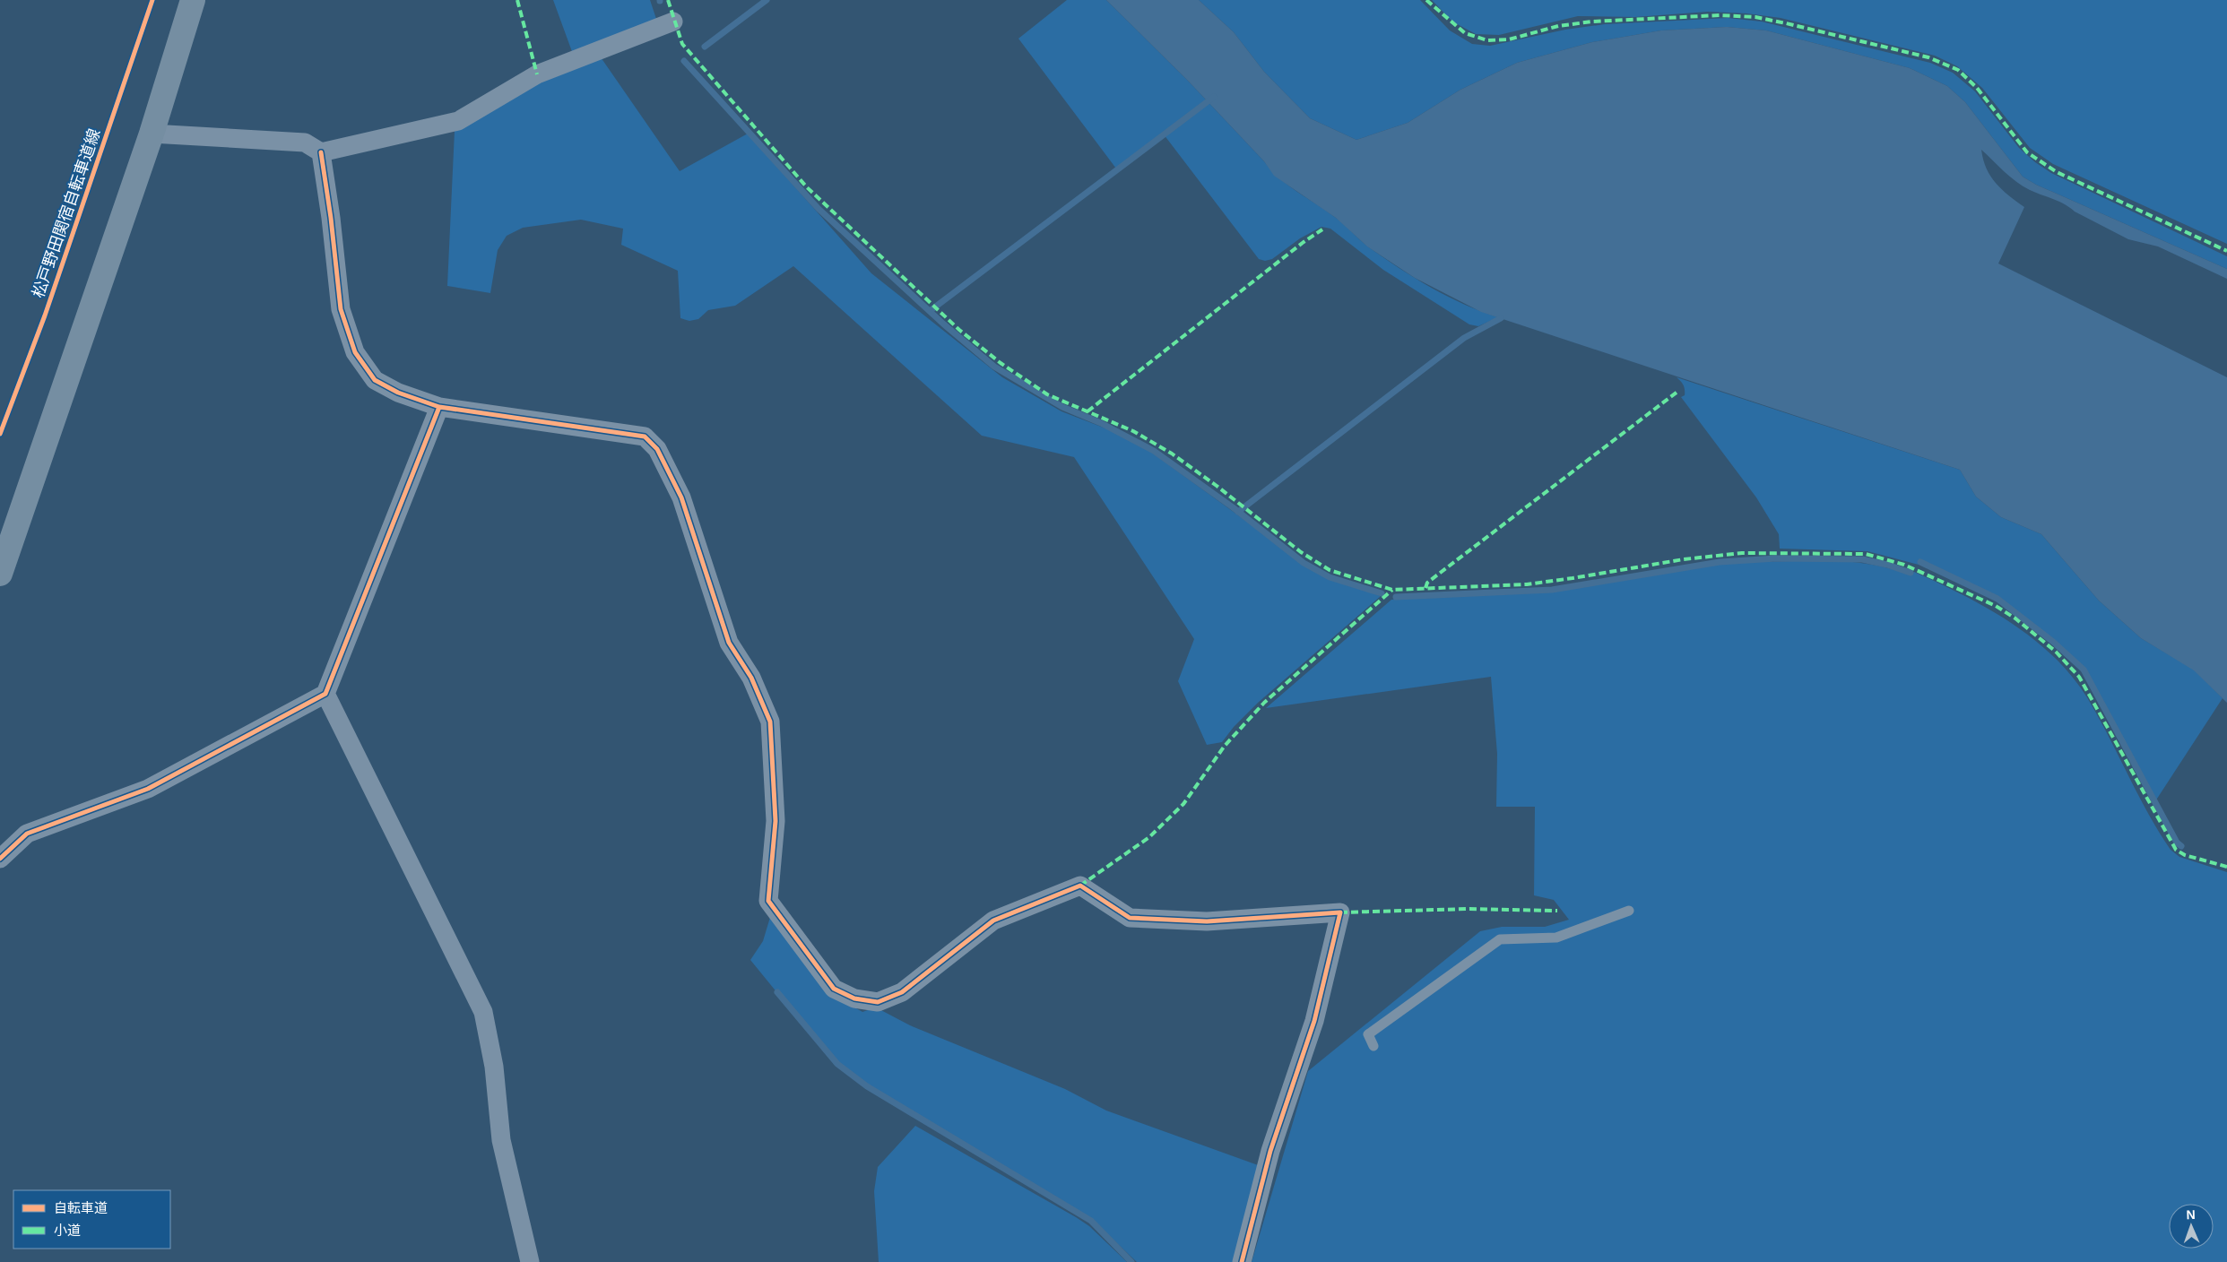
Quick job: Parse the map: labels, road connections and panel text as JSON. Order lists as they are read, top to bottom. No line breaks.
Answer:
{"streets":{"cycle path":["松戸野田関宿自転車道線"]},"legend":["自転車道","小道"],"north":"top"}
